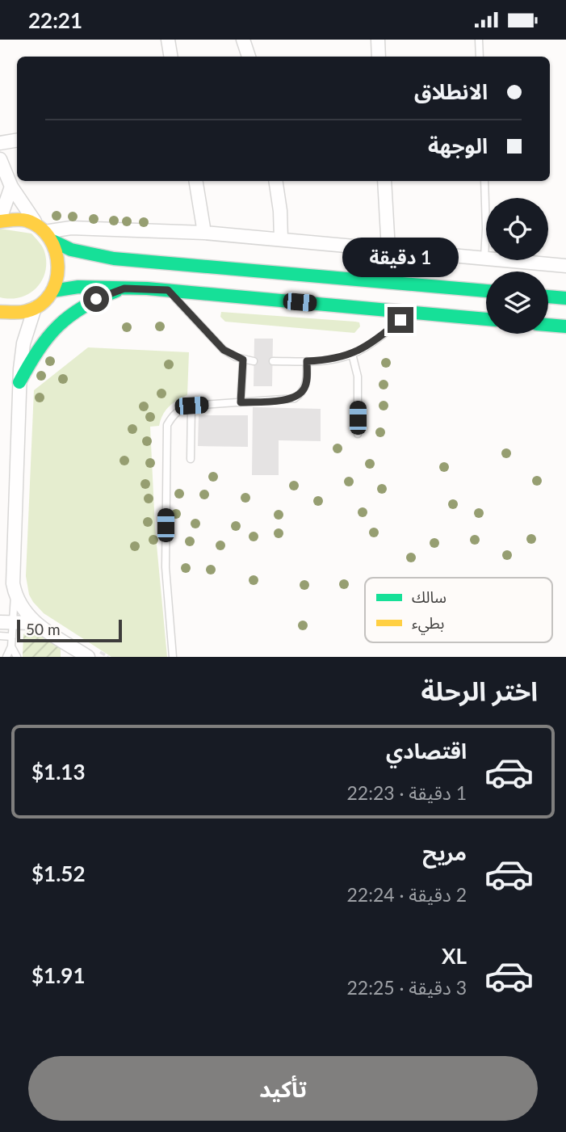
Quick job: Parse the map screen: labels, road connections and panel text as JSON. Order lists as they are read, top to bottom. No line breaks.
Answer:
{"legend":["سالك","بطيء"],"scale_bar":"50 m","page":{"status":"22:21","banner":["الانطلاق","الوجهة"],"bubble":"1 دقيقة","scale":"50 m","heading":"اختر الرحلة","list":[{"name":"اقتصادي","note":"1 دقيقة · 22:23","value":"$1.13"},{"name":"مريح","note":"2 دقيقة · 22:24","value":"$1.52"},{"name":"XL","note":"3 دقيقة · 22:25","value":"$1.91"}],"buttons":"تأكيد"}}
